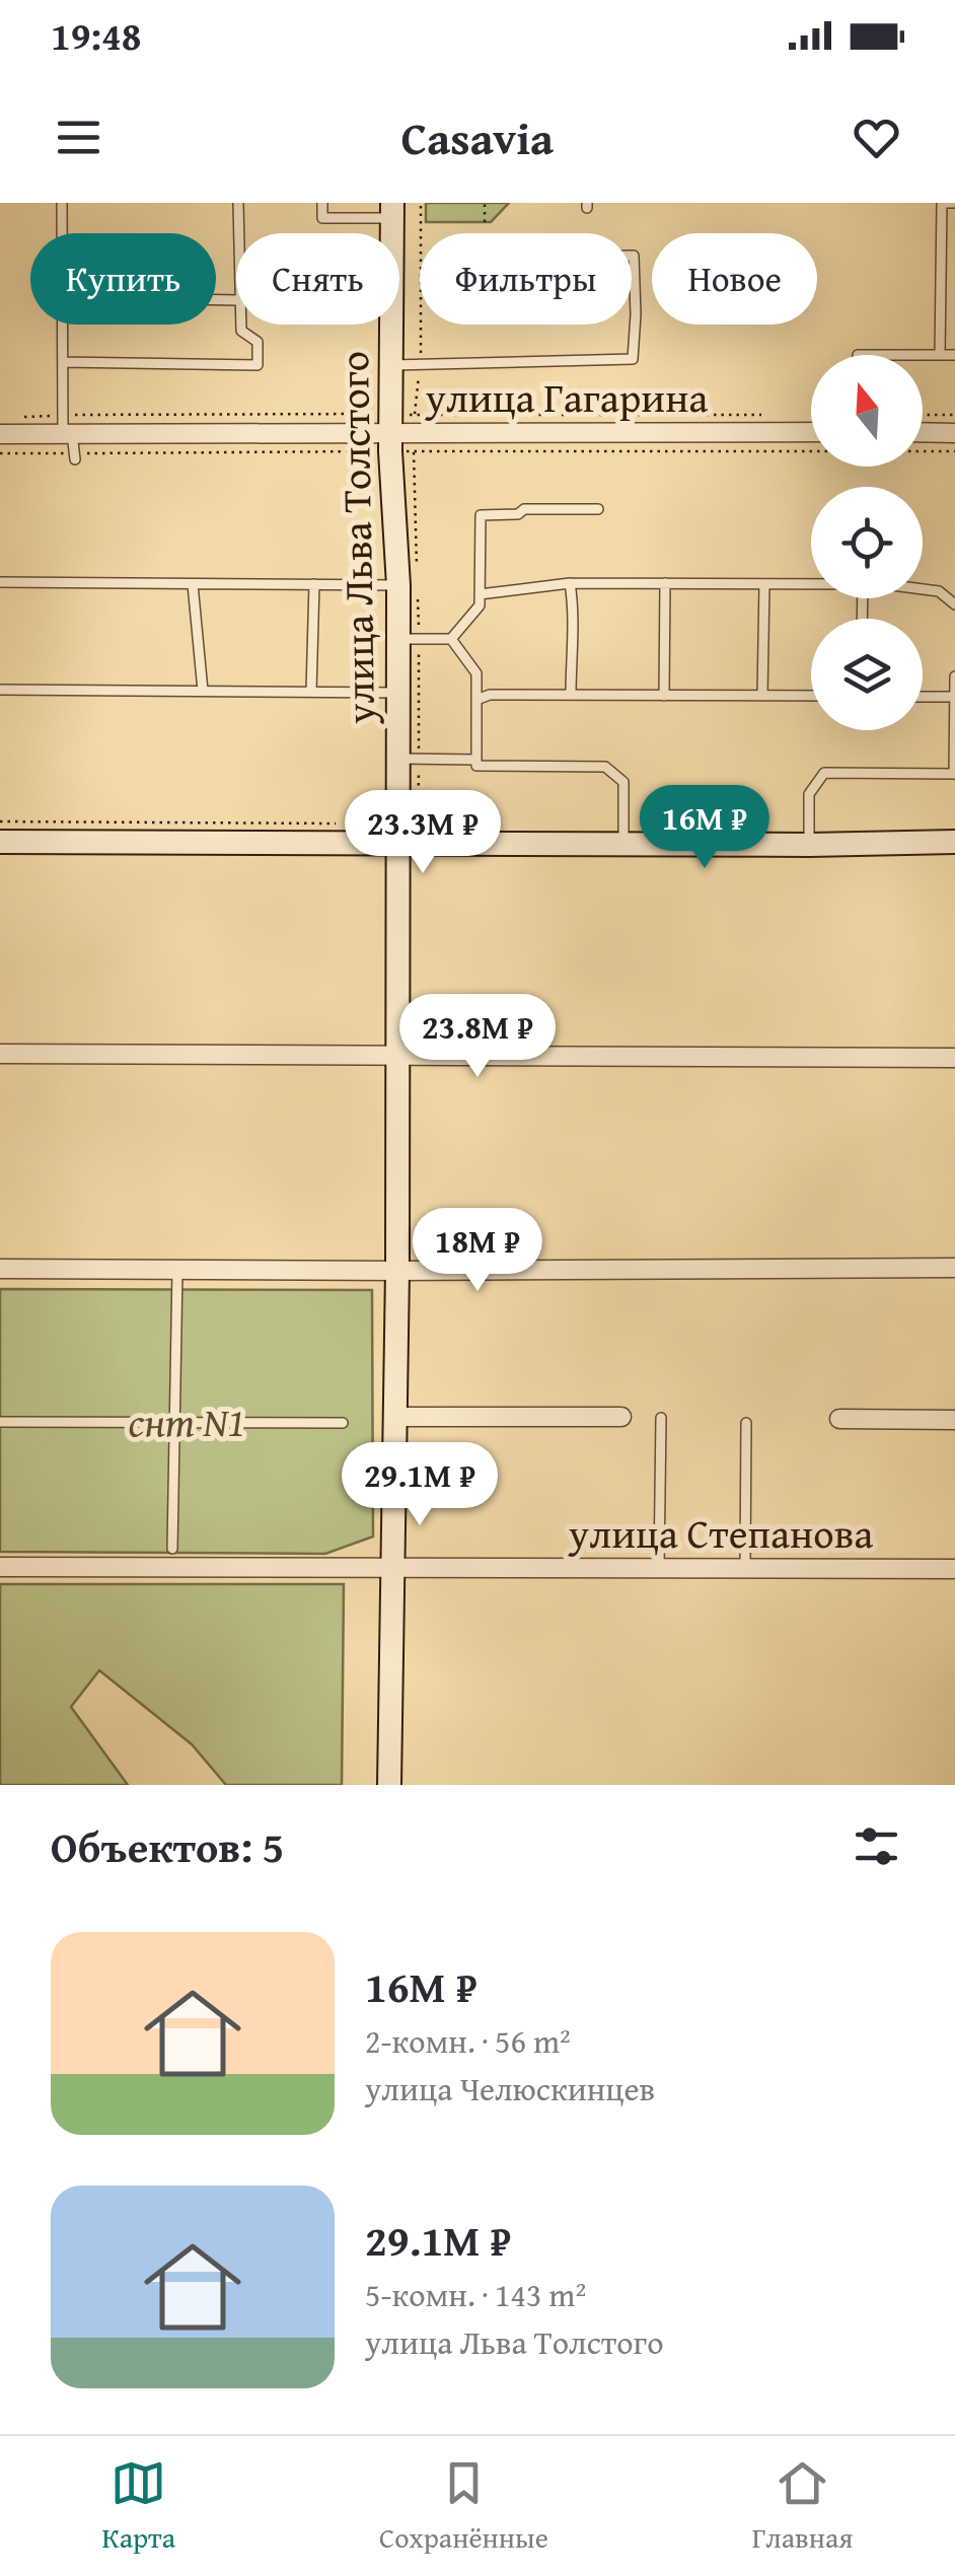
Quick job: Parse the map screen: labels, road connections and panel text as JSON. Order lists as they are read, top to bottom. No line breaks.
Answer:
{"streets":{"street":["улица Гагарина","улица Льва Толстого","улица Степанова"]},"crossings":[["улица Гагарина","улица Льва Толстого"],["улица Льва Толстого","улица Степанова"]],"parks":["снт N1"],"north":"top","page":{"status":"19:48","header":"Casavia","chip":["Купить","Снять","Фильтры","Новое"],"price":["16M ₽","23.3M ₽","23.8M ₽","18M ₽","29.1M ₽"],"heading":"Объектов: 5","list":[{"name":"16M ₽","note":"2-комн. · 56 m² · улица Челюскинцев"},{"name":"29.1M ₽","note":"5-комн. · 143 m² · улица Льва Толстого"}],"tabs":["Карта","Сохранённые","Главная"]}}
